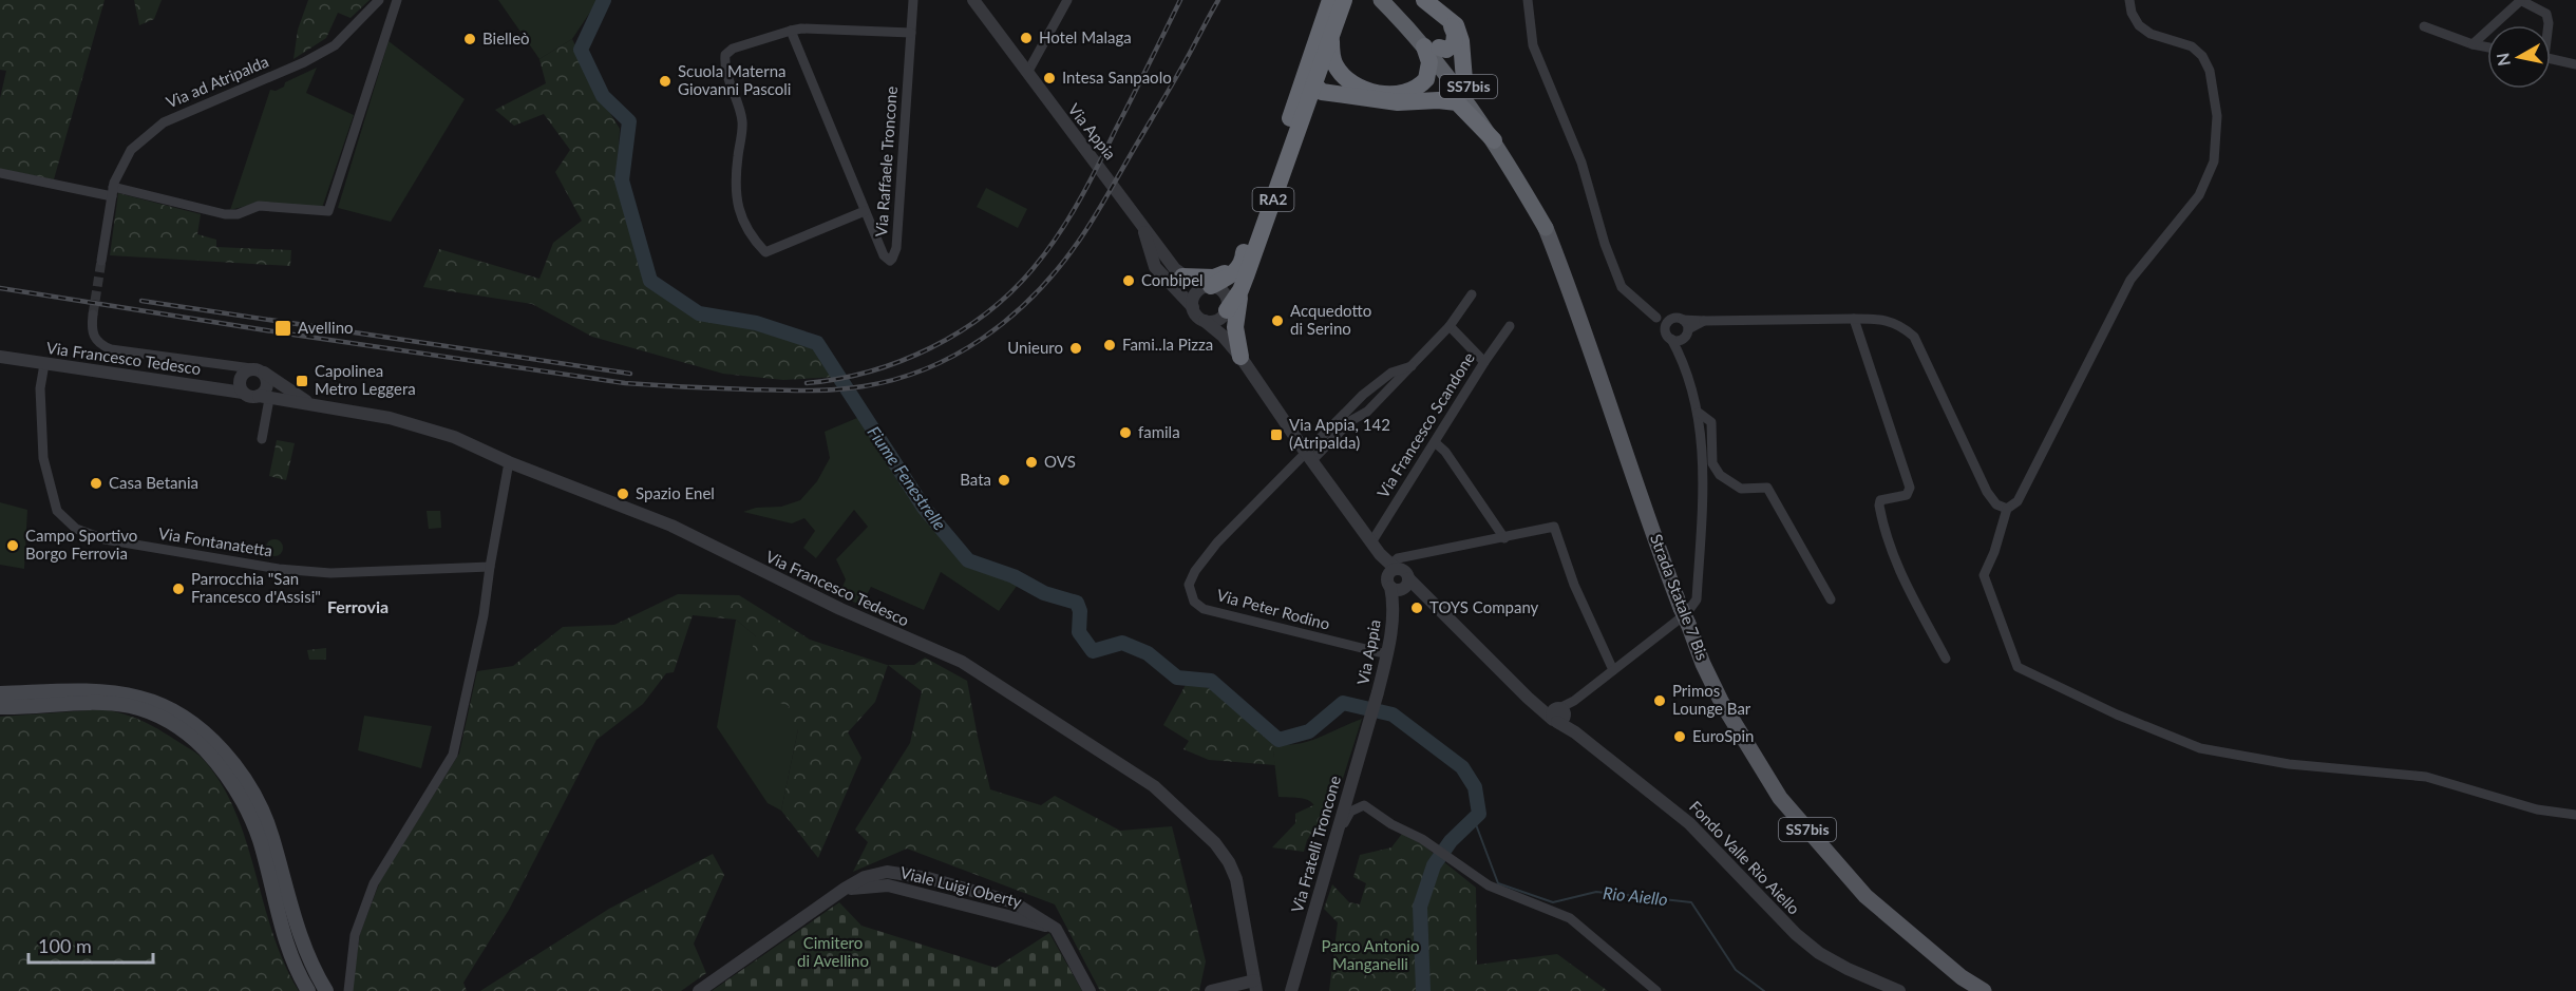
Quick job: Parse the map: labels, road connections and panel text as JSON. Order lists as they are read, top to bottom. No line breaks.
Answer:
{"streets":{"highway":["SS7bis","RA2"],"main road":["Strada Statale 7 Bis"],"street":["Via ad Atripalda","Via Appia","Via Raffaele Troncone","Via Francesco Tedesco","Via Francesco Scandone","Via Fontanatetta","Via Peter Rodino","Via Fratelli Troncone","Fondo Valle Rio Aiello"]},"crossings":[["SS7bis","Strada Statale 7 Bis"],["Via Appia","Via Francesco Scandone"],["Via Appia","Via Peter Rodino"],["Via Appia","Via Fratelli Troncone"],["Via Appia","Fondo Valle Rio Aiello"],["Via Francesco Tedesco","Via Fontanatetta"]],"districts":["Ferrovia"],"water":["Fiume Fenestrelle","Rio Aiello"],"parks":["Cimitero di Avellino","Parco Antonio Manganelli"],"places":{"other":["Hotel Malaga","Bielleò","Intesa Sanpaolo","Scuola Materna Giovanni Pascoli","Conbipel","Acquedotto di Serino","Fami..la Pizza","Unieuro","famila","OVS","Bata","Casa Betania","Spazio Enel","Campo Sportivo Borgo Ferrovia","Parrocchia \"San Francesco d'Assisi\"","TOYS Company","Primos Lounge Bar","EuroSpin"],"transit":["Avellino","Capolinea Metro Leggera","Via Appia, 142 (Atripalda)"]},"scale_bar":"100 m","north":"left"}
